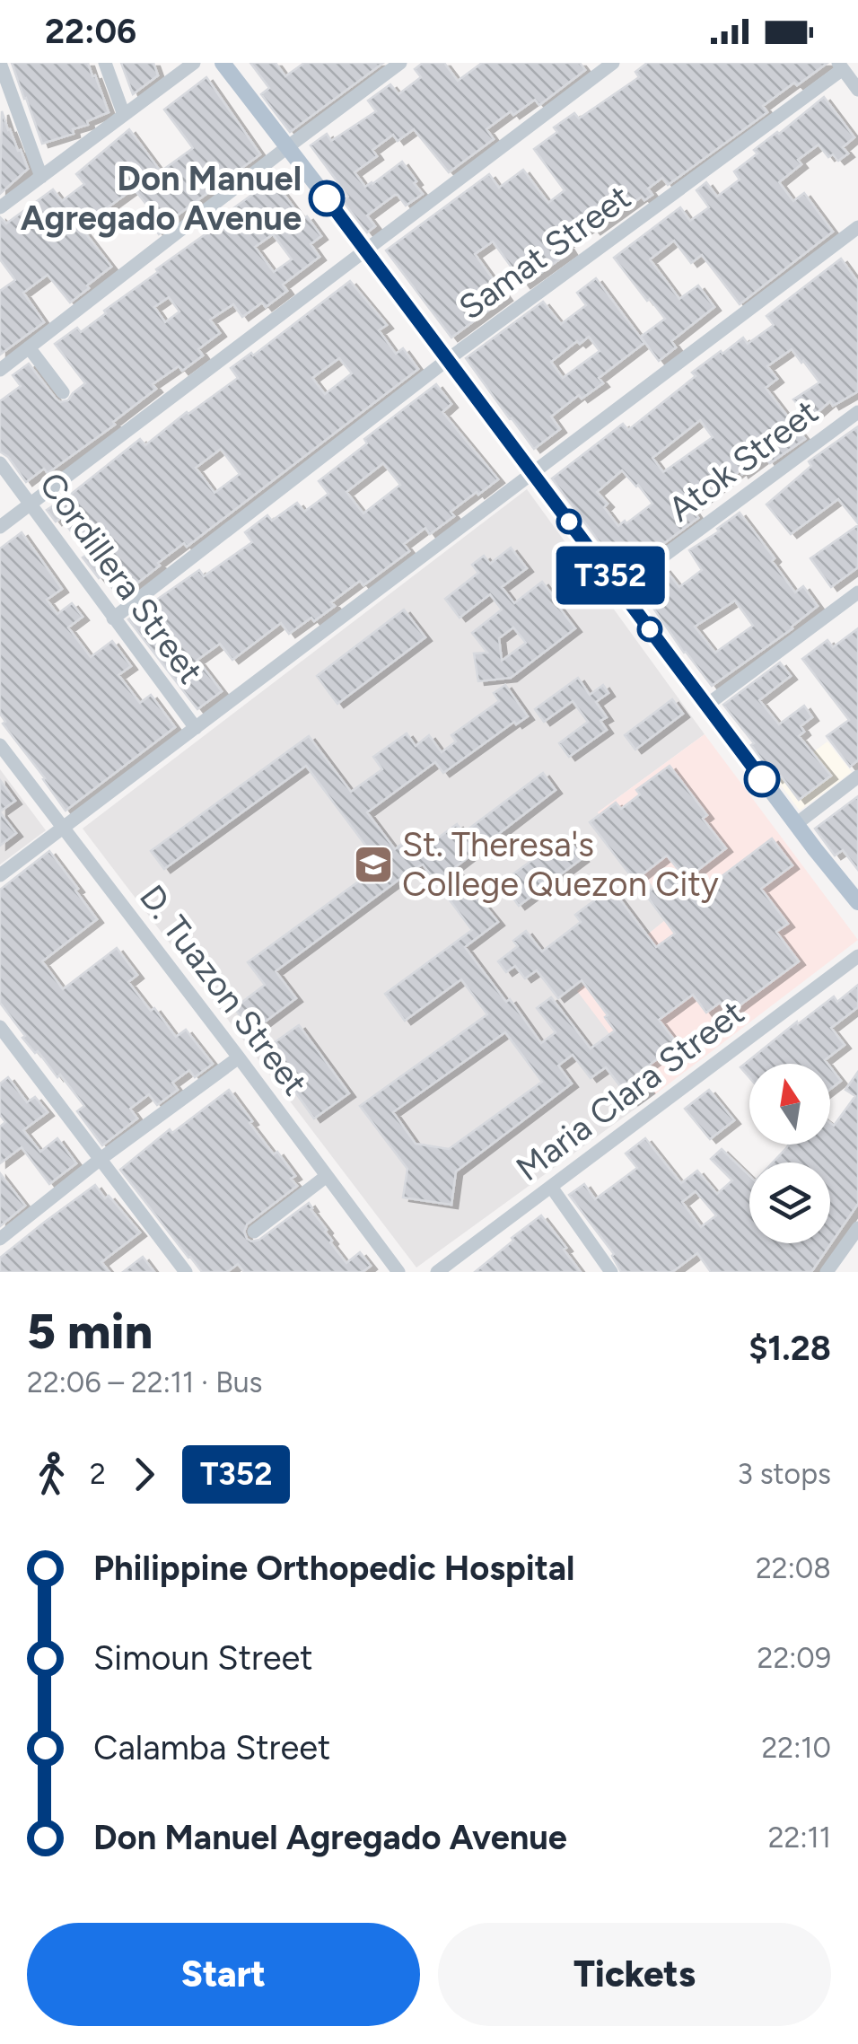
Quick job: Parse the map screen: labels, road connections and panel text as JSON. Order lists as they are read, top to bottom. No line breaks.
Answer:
{"streets":{"street":["Samat Street","Atok Street","Cordillera Street","D. Tuazon Street","Maria Clara Street"]},"crossings":[["Samat Street","Cordillera Street"]],"places":{"other":["Don Manuel Agregado Avenue"],"school or university":["St. Theresa's College Quezon City"]},"lines":["bus line T352"],"north":"top","page":{"status":"22:06","on_map":"T352","heading":["5 min","22:06 – 22:11 · Bus","$1.28"],"legs":["2","T352","3 stops"],"list":[{"name":"Philippine Orthopedic Hospital","value":"22:08"},{"name":"Simoun Street","value":"22:09"},{"name":"Calamba Street","value":"22:10"},{"name":"Don Manuel Agregado Avenue","value":"22:11"}],"buttons":["Start","Tickets"]}}
